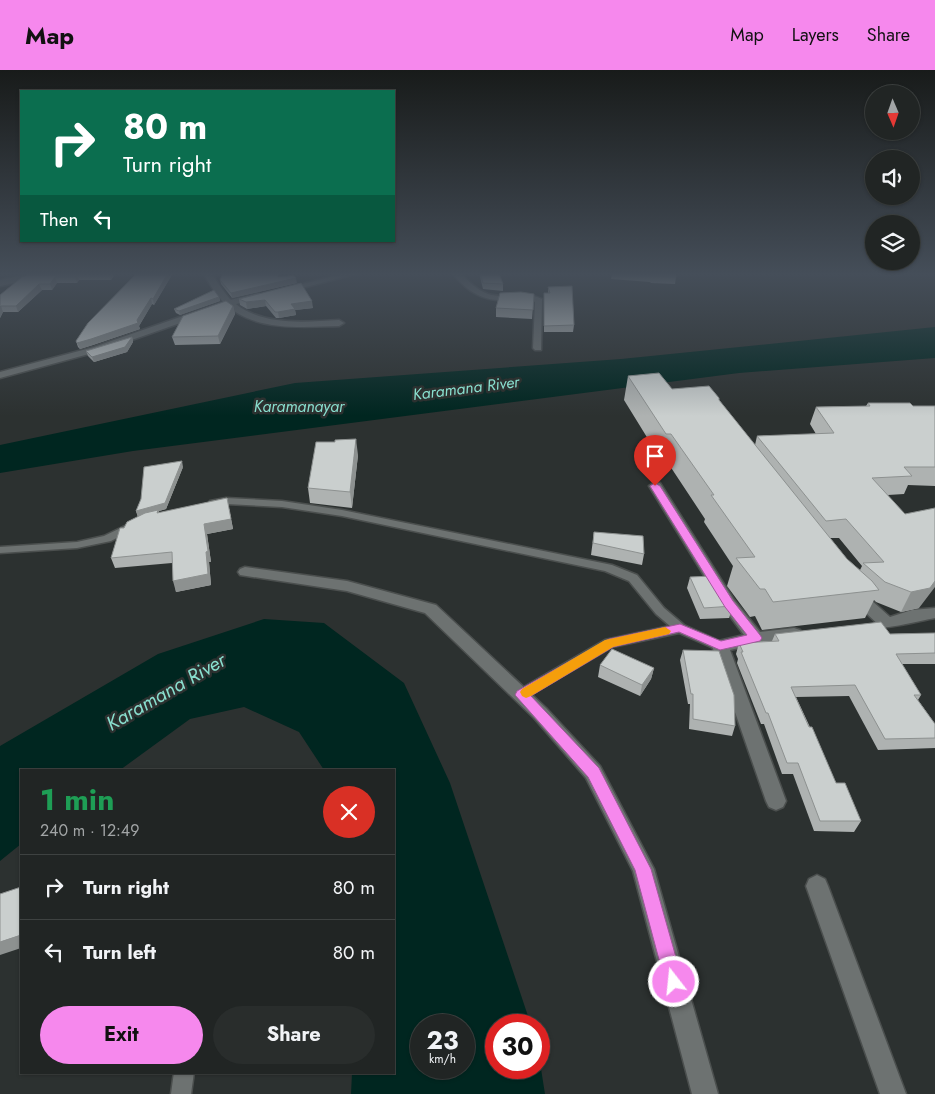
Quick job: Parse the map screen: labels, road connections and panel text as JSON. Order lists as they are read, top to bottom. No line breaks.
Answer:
{"water":["Karamana River","Karamanayar"],"north":"bottom","page":{"header":"Map","nav":["Map","Layers","Share"],"turn":["80 m","Turn right"],"then":"Then","heading":["1 min","240 m · 12:49"],"list":[{"name":"Turn right","value":"80 m"},{"name":"Turn left","value":"80 m"}],"buttons":["Exit","Share"],"speed":"23 km/h","limit":"30"}}
